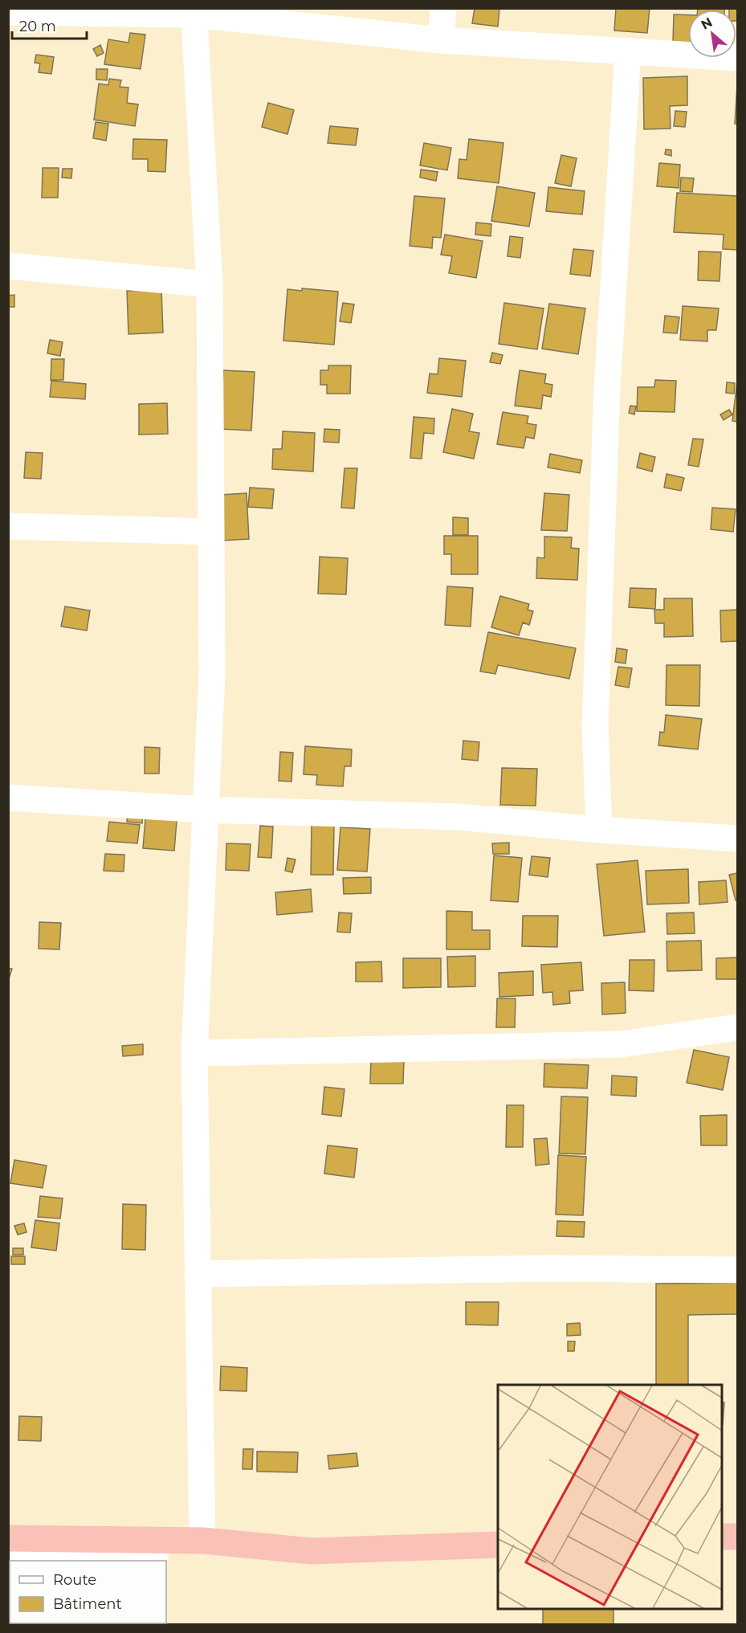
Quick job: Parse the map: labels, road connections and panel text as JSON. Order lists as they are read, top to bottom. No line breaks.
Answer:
{"legend":["Route","Bâtiment"],"scale_bar":"20 m","north":"top left"}
